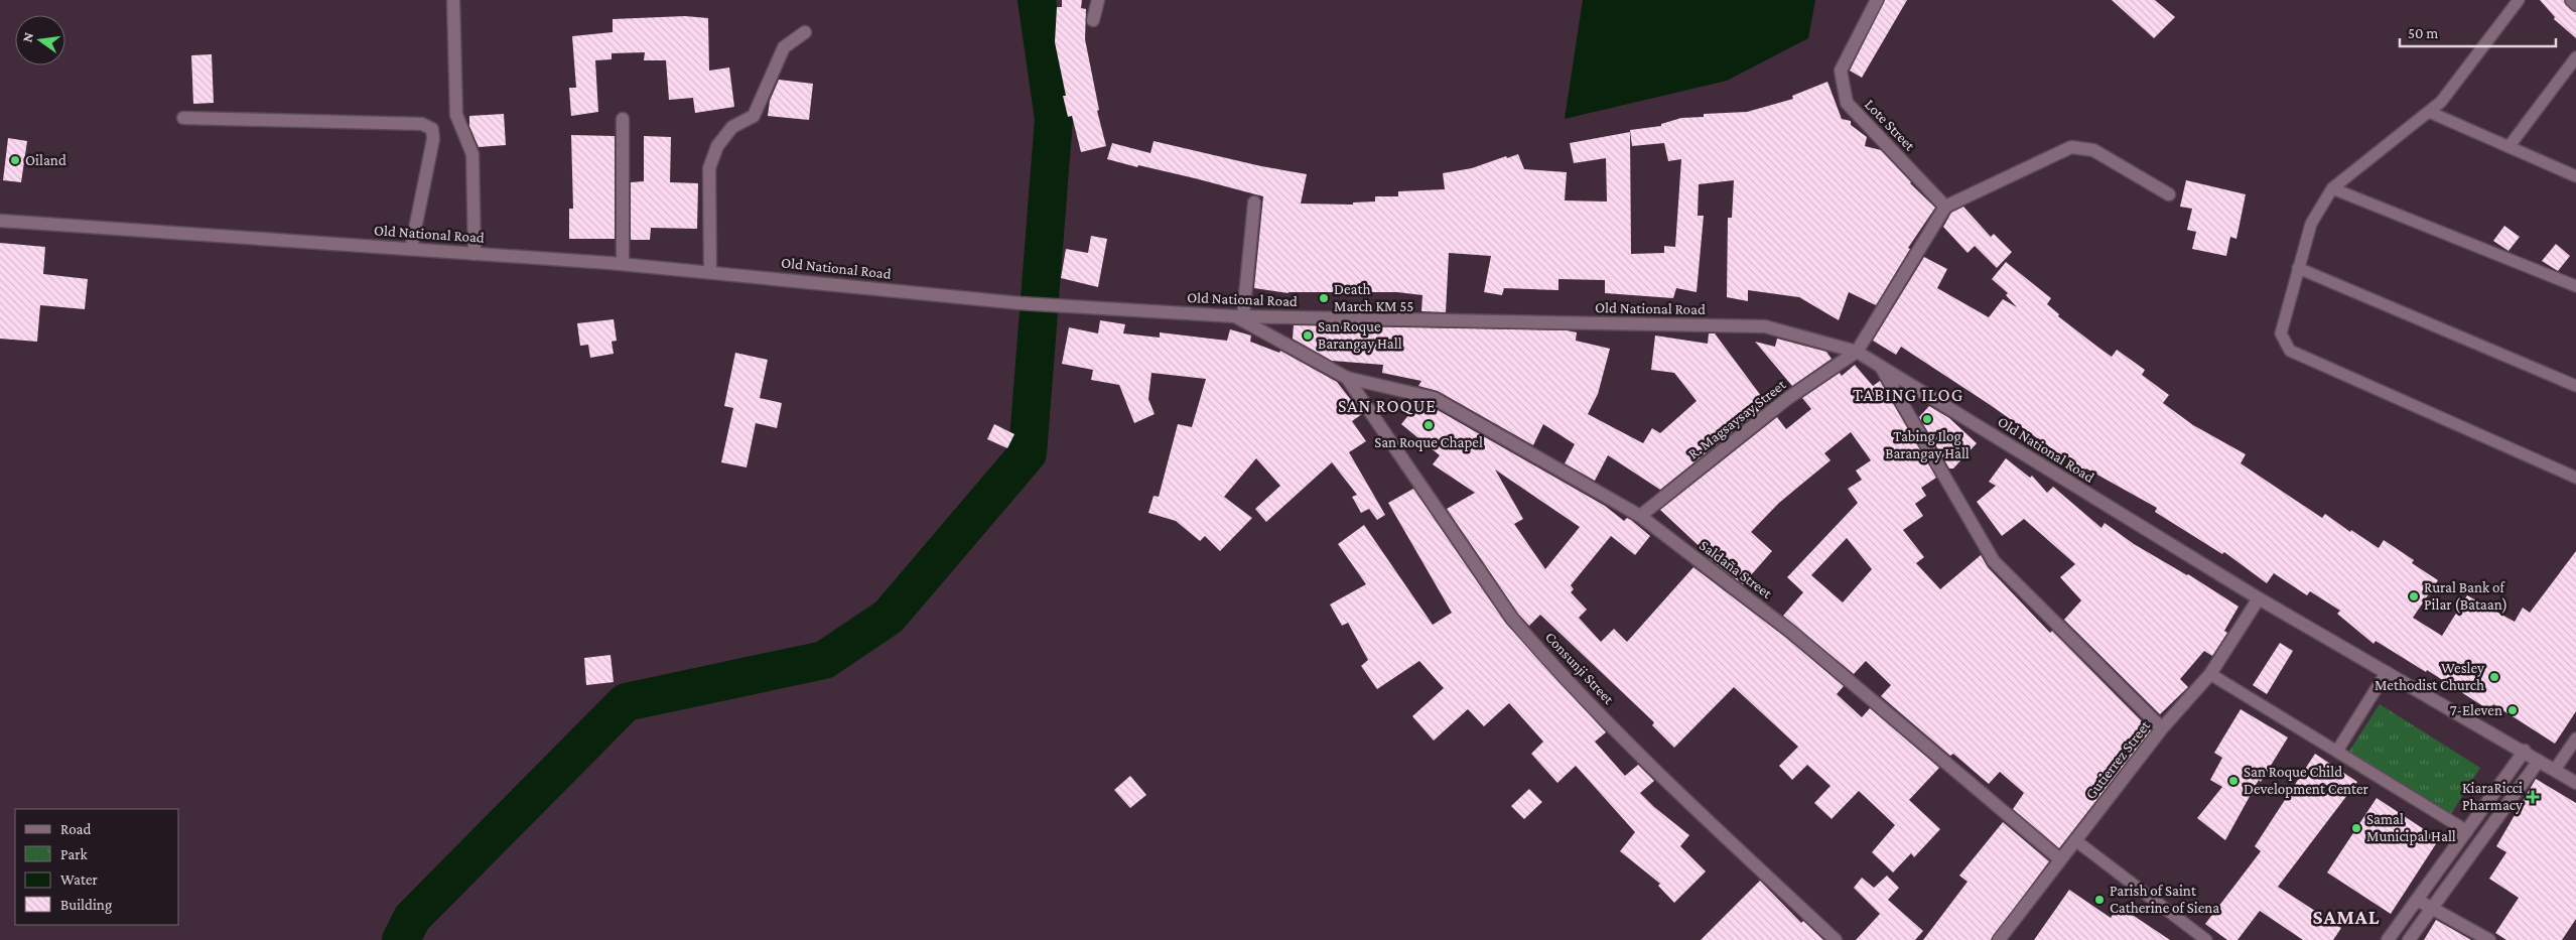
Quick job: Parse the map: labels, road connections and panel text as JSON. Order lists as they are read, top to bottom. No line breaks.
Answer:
{"streets":{"street":["Lote Street","Old National Road","R. Magsaysay Street","Saldaña Street","Consunji Street","Gutierrez Street"]},"crossings":[["Old National Road","R. Magsaysay Street"],["Old National Road","Gutierrez Street"],["R. Magsaysay Street","Saldaña Street"],["Saldaña Street","Consunji Street"],["Saldaña Street","Gutierrez Street"]],"districts":["TABING ILOG","SAN ROQUE","SAMAL"],"places":{"other":["Oiland","Death March KM 55","San Roque Barangay Hall","Tabing Ilog Barangay Hall","San Roque Chapel","Rural Bank of Pilar (Bataan)","Wesley Methodist Church","7-Eleven","San Roque Child Development Center","Samal Municipal Hall","Parish of Saint Catherine of Siena"],"health":["KiaraRicci Pharmacy"]},"legend":["Road","Park","Water","Building"],"scale_bar":"50 m","north":"left"}
